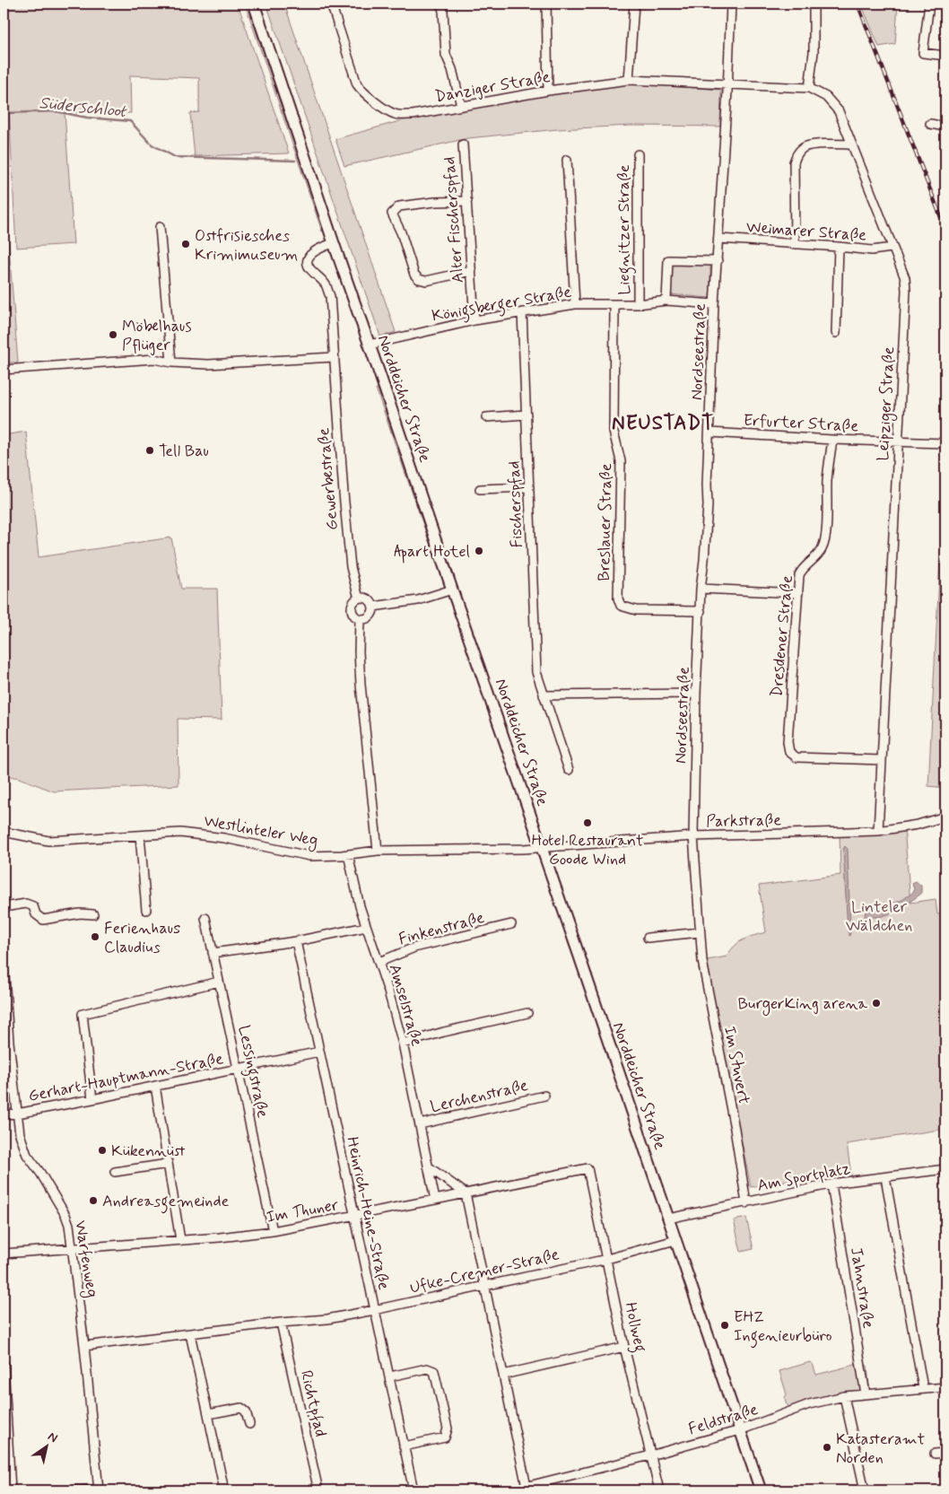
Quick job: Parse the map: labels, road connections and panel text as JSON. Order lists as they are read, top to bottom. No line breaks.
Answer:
{"streets":{"main road":["Norddeicher Straße"],"street":["Danziger Straße","Alter Fischerspfad","Liegnitzer Straße","Weimarer Straße","Königsberger Straße","Nordseestraße","Leipziger Straße","Erfurter Straße","Gewerbestraße","Fischerspfad","Breslauer Straße","Dresdener Straße","Parkstraße","Westlinteler Weg","Finkenstraße","Amselstraße","Im Stuvert","Lessingstraße","Gerhart-Hauptmann-Straße","Lerchenstraße","Am Sportplatz","Im Thuner","Heinrich-Heine-Straße","Warfenweg","Ufke-Cremer-Straße","Jahnstraße","Hollweg","Richtpfad","Feldstraße"]},"crossings":[["Danziger Straße","Nordseestraße"],["Danziger Straße","Leipziger Straße"],["Alter Fischerspfad","Königsberger Straße"],["Liegnitzer Straße","Königsberger Straße"],["Weimarer Straße","Nordseestraße"],["Weimarer Straße","Leipziger Straße"],["Königsberger Straße","Nordseestraße"],["Königsberger Straße","Norddeicher Straße"],["Königsberger Straße","Fischerspfad"],["Königsberger Straße","Breslauer Straße"],["Nordseestraße","Leipziger Straße"],["Nordseestraße","Erfurter Straße"],["Nordseestraße","Breslauer Straße"],["Nordseestraße","Parkstraße"],["Nordseestraße","Im Stuvert"],["Norddeicher Straße","Gewerbestraße"],["Norddeicher Straße","Parkstraße"],["Norddeicher Straße","Westlinteler Weg"],["Norddeicher Straße","Am Sportplatz"],["Norddeicher Straße","Ufke-Cremer-Straße"],["Norddeicher Straße","Feldstraße"],["Leipziger Straße","Erfurter Straße"],["Leipziger Straße","Dresdener Straße"],["Leipziger Straße","Parkstraße"],["Erfurter Straße","Dresdener Straße"],["Gewerbestraße","Westlinteler Weg"],["Parkstraße","Westlinteler Weg"],["Parkstraße","Im Stuvert"],["Westlinteler Weg","Amselstraße"],["Finkenstraße","Amselstraße"],["Amselstraße","Lerchenstraße"],["Amselstraße","Im Thuner"],["Im Stuvert","Am Sportplatz"],["Lessingstraße","Gerhart-Hauptmann-Straße"],["Lessingstraße","Im Thuner"],["Gerhart-Hauptmann-Straße","Heinrich-Heine-Straße"],["Gerhart-Hauptmann-Straße","Warfenweg"],["Am Sportplatz","Jahnstraße"],["Im Thuner","Heinrich-Heine-Straße"],["Im Thuner","Warfenweg"],["Im Thuner","Hollweg"],["Heinrich-Heine-Straße","Ufke-Cremer-Straße"],["Warfenweg","Ufke-Cremer-Straße"],["Ufke-Cremer-Straße","Hollweg"],["Ufke-Cremer-Straße","Richtpfad"],["Jahnstraße","Feldstraße"],["Hollweg","Feldstraße"]],"districts":["NEUSTADT"],"water":["Süderschloot"],"parks":["Linteler Wäldchen"],"places":["Ostfrisiesches Krimimuseum","Möbelhaus Pflüger","Tell Bau","Apart Hotel","Hotel Restaurant Goode Wind","Ferienhaus Claudius","BurgerKing arena","Kükennüst","Andreasgemeinde","EHZ Ingenieurbüro","Katasteramt Norden"],"north":"top right"}
